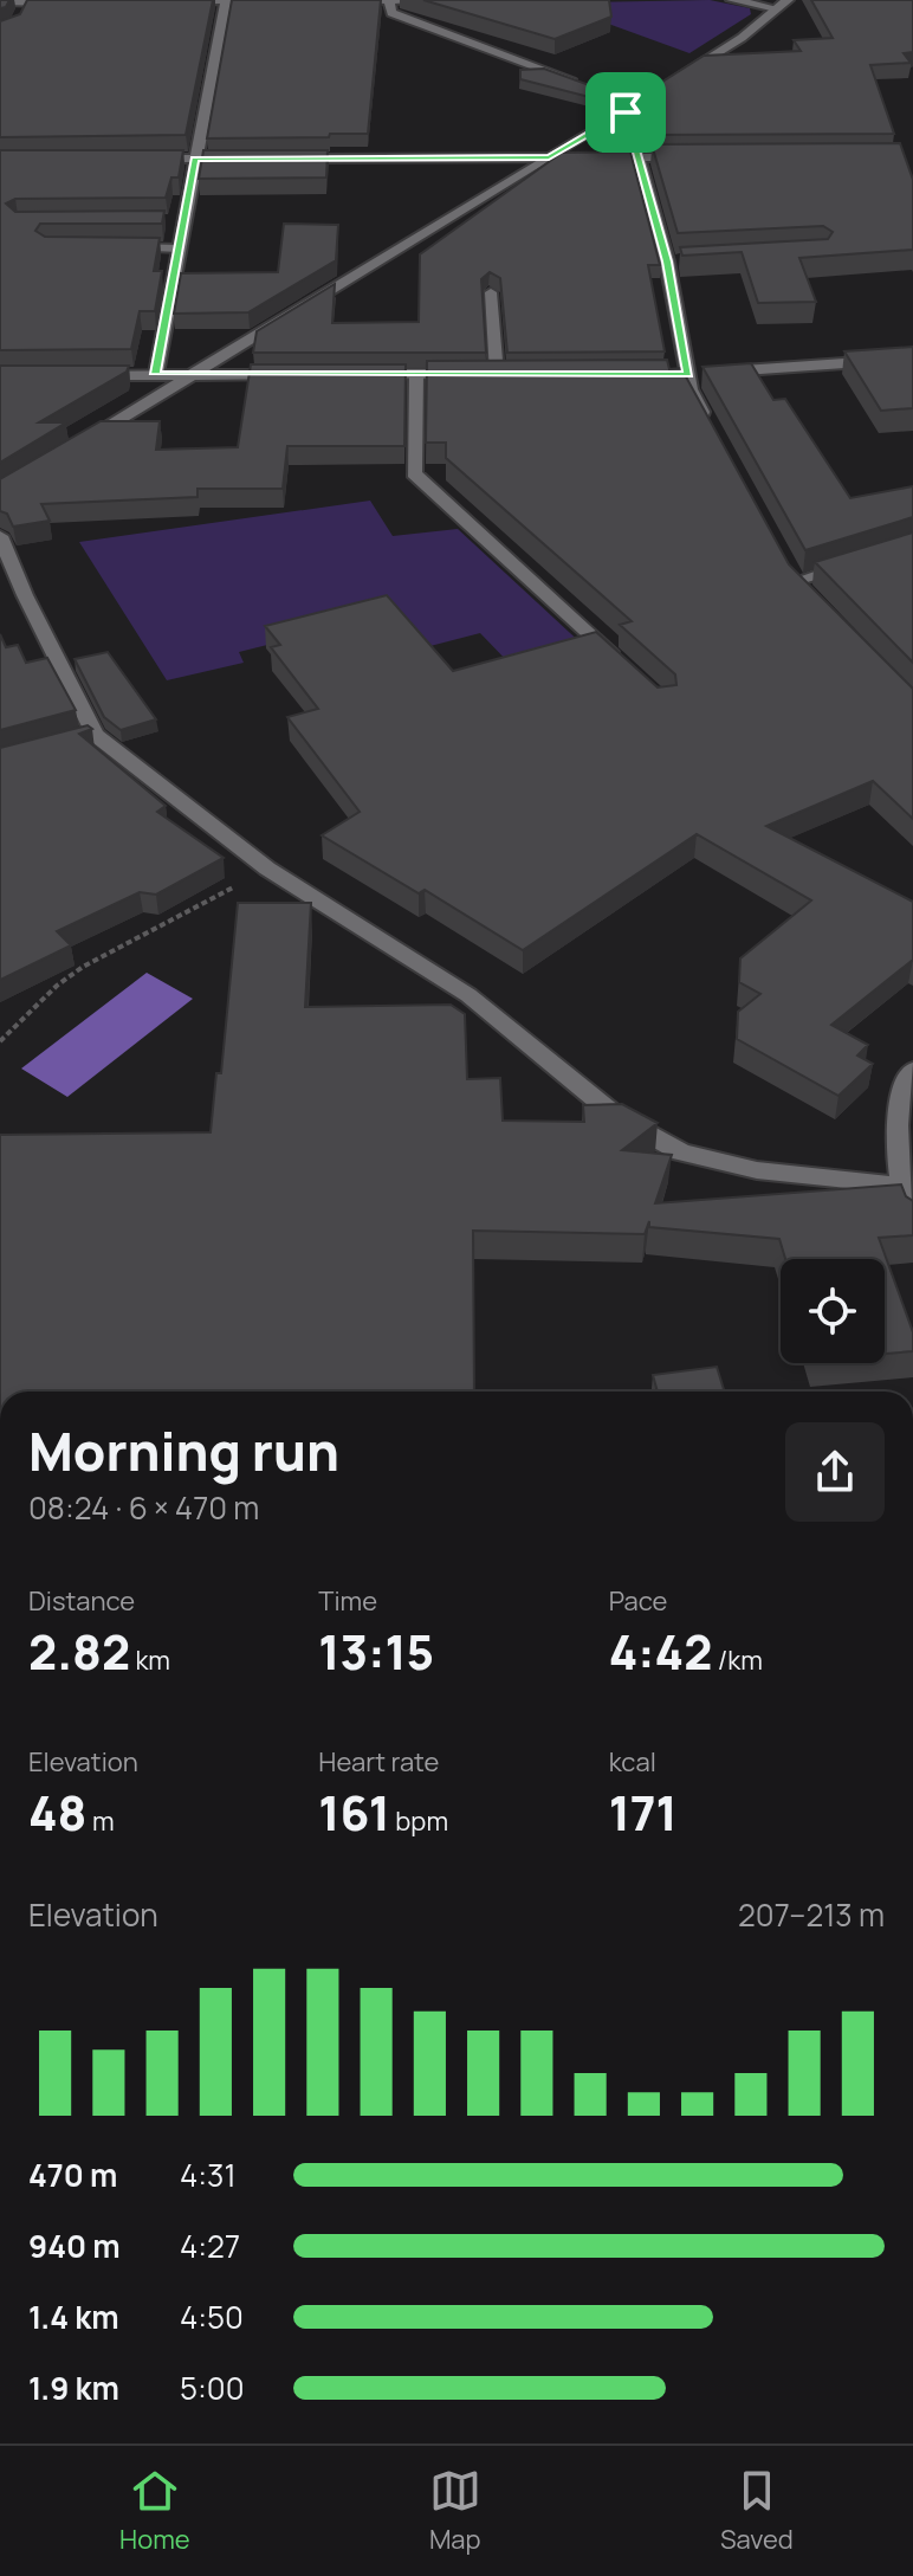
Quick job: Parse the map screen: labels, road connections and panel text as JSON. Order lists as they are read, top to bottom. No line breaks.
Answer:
{"page":{"heading":["Morning run","08:24 · 6 × 470 m"],"stats":[["Distance","2.82 km"],["Time","13:15"],["Pace","4:42 /km"],["Elevation","48 m"],["Heart rate","161 bpm"],["kcal","171"]],"chart":["Elevation","207–213 m"],"list":[{"name":"470 m","note":"4:31"},{"name":"940 m","note":"4:27"},{"name":"1.4 km","note":"4:50"},{"name":"1.9 km","note":"5:00"}],"tabs":["Home","Map","Saved"]}}
